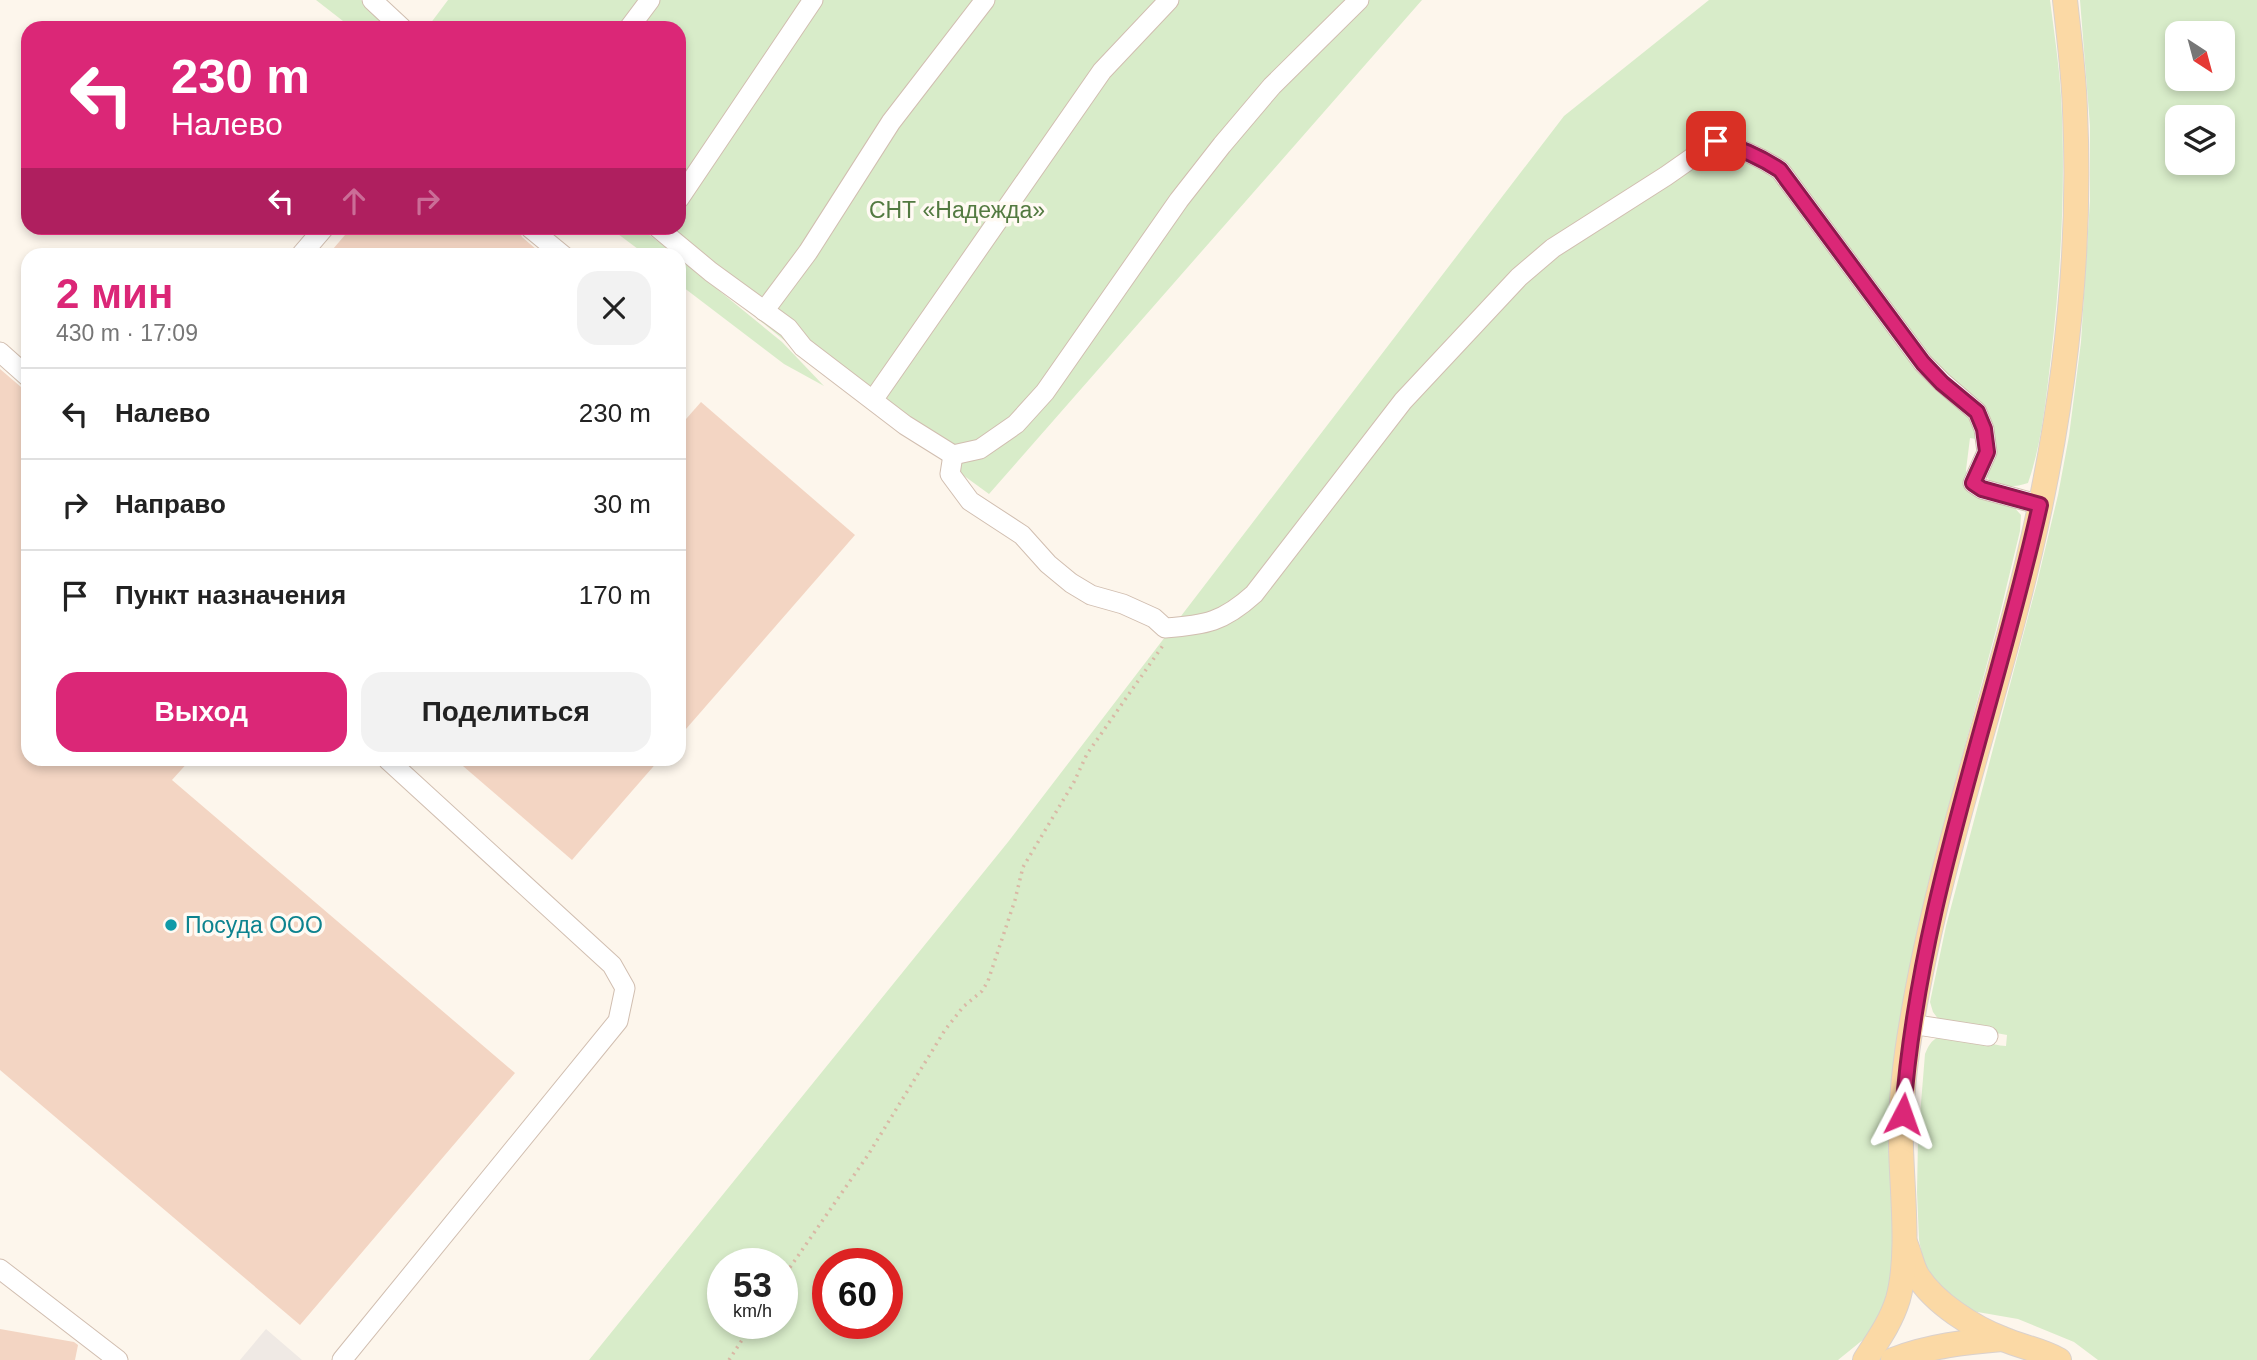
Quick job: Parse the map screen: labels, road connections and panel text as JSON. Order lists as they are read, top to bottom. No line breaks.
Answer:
{"parks":["СНТ «Надежда»"],"places":["Посуда ООО"],"north":"bottom right","page":{"turn":["230 m","Налево"],"heading":["2 мин","430 m · 17:09"],"list":[{"name":"Налево","value":"230 m"},{"name":"Направо","value":"30 m"},{"name":"Пункт назначения","value":"170 m"}],"buttons":["Выход","Поделиться"],"speed":"53 km/h","limit":"60"}}
